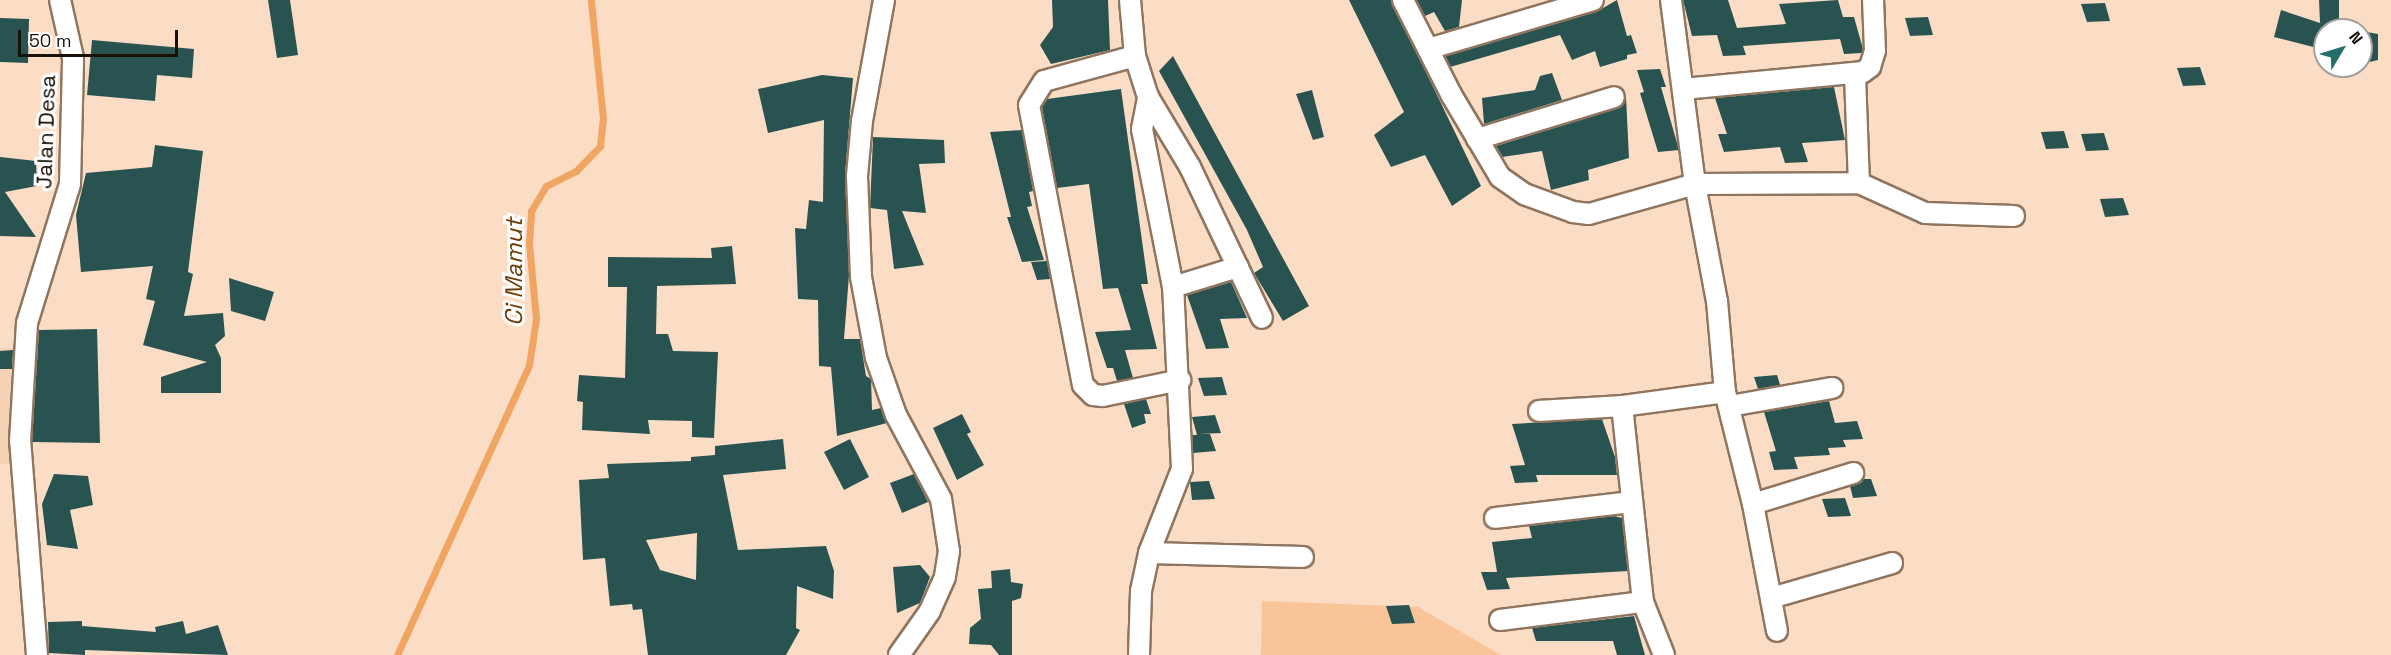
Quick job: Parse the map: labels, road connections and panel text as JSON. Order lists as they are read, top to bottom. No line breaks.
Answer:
{"streets":{"street":["Jalan Desa"]},"water":["Ci Mamut"],"scale_bar":"50 m","north":"top right"}
